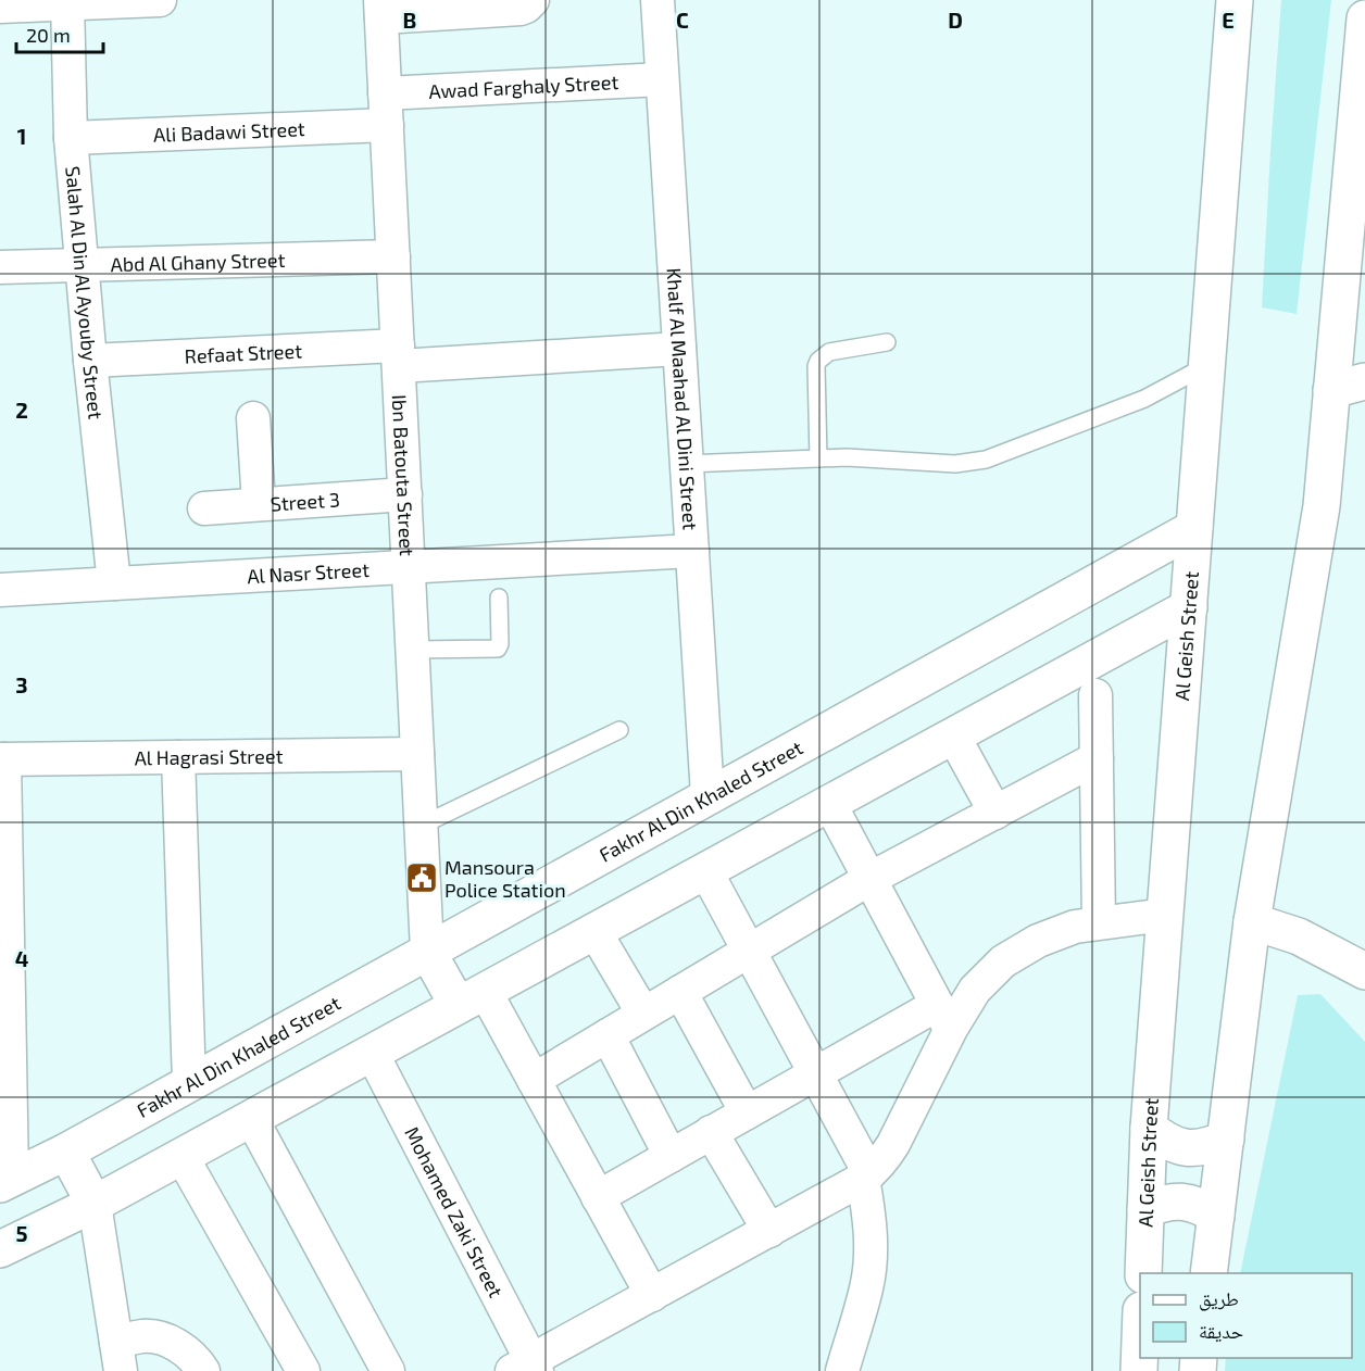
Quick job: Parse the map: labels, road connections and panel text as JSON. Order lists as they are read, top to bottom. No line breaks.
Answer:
{"streets":{"main road":["Al Geish Street","Fakhr Al Din Khaled Street"],"street":["Awad Farghaly Street","Ali Badawi Street","Abd Al Ghany Street","Salah Al Din Al Ayouby Street","Refaat Street","Khalf Al Maahad Al Dini Street","Ibn Batouta Street","Street 3","Al Nasr Street","Al Hagrasi Street","Mohamed Zaki Street"]},"crossings":[["Awad Farghaly Street","Khalf Al Maahad Al Dini Street"],["Awad Farghaly Street","Ibn Batouta Street"],["Ali Badawi Street","Salah Al Din Al Ayouby Street"],["Ali Badawi Street","Ibn Batouta Street"],["Abd Al Ghany Street","Salah Al Din Al Ayouby Street"],["Abd Al Ghany Street","Ibn Batouta Street"],["Salah Al Din Al Ayouby Street","Refaat Street"],["Salah Al Din Al Ayouby Street","Al Nasr Street"],["Refaat Street","Khalf Al Maahad Al Dini Street"],["Refaat Street","Ibn Batouta Street"],["Khalf Al Maahad Al Dini Street","Al Nasr Street"],["Khalf Al Maahad Al Dini Street","Fakhr Al Din Khaled Street"],["Ibn Batouta Street","Street 3"],["Ibn Batouta Street","Al Nasr Street"],["Ibn Batouta Street","Al Hagrasi Street"],["Ibn Batouta Street","Fakhr Al Din Khaled Street"],["Al Geish Street","Fakhr Al Din Khaled Street"]],"places":{"public building":["Mansoura Police Station"]},"legend":["طريق","حديقة"],"scale_bar":"20 m","grid":{"columns":["B","C","D","E"],"rows":["1","2","3","4","5"]}}
